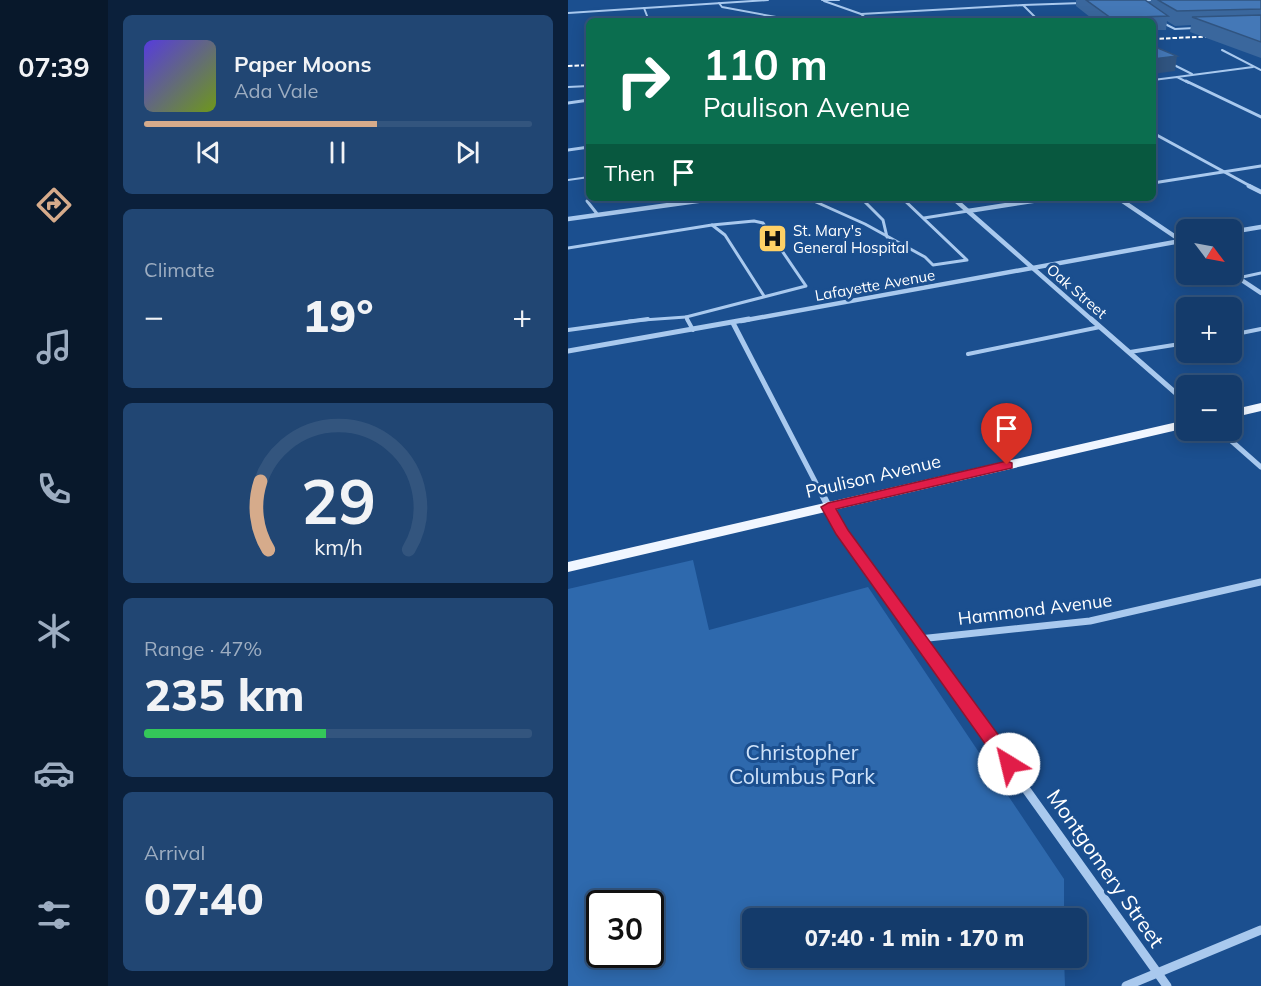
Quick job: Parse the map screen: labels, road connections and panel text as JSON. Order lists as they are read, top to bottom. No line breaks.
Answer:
{"streets":{"main road":["Paulison Avenue"],"street":["Lafayette Avenue","Oak Street","Hammond Avenue","Montgomery Street"]},"crossings":[["Lafayette Avenue","Oak Street"],["Lafayette Avenue","Montgomery Street"],["Paulison Avenue","Montgomery Street"],["Hammond Avenue","Montgomery Street"]],"parks":["Christopher Columbus Park"],"places":{"hospital":["St. Mary's General Hospital"]},"north":"bottom right","page":{"tabs":"07:39","turn":["110 m","Paulison Avenue"],"song":["Paper Moons","Ada Vale"],"then":"Then","tile":["Climate",["Range · 47%","235 km"],["Arrival","07:40"]],"map_buttons":["+","−"],"heat":["−","19°","+"],"limit":"30","trip":"07:40 · 1 min · 170 m","gauge":["29","km/h"]}}
